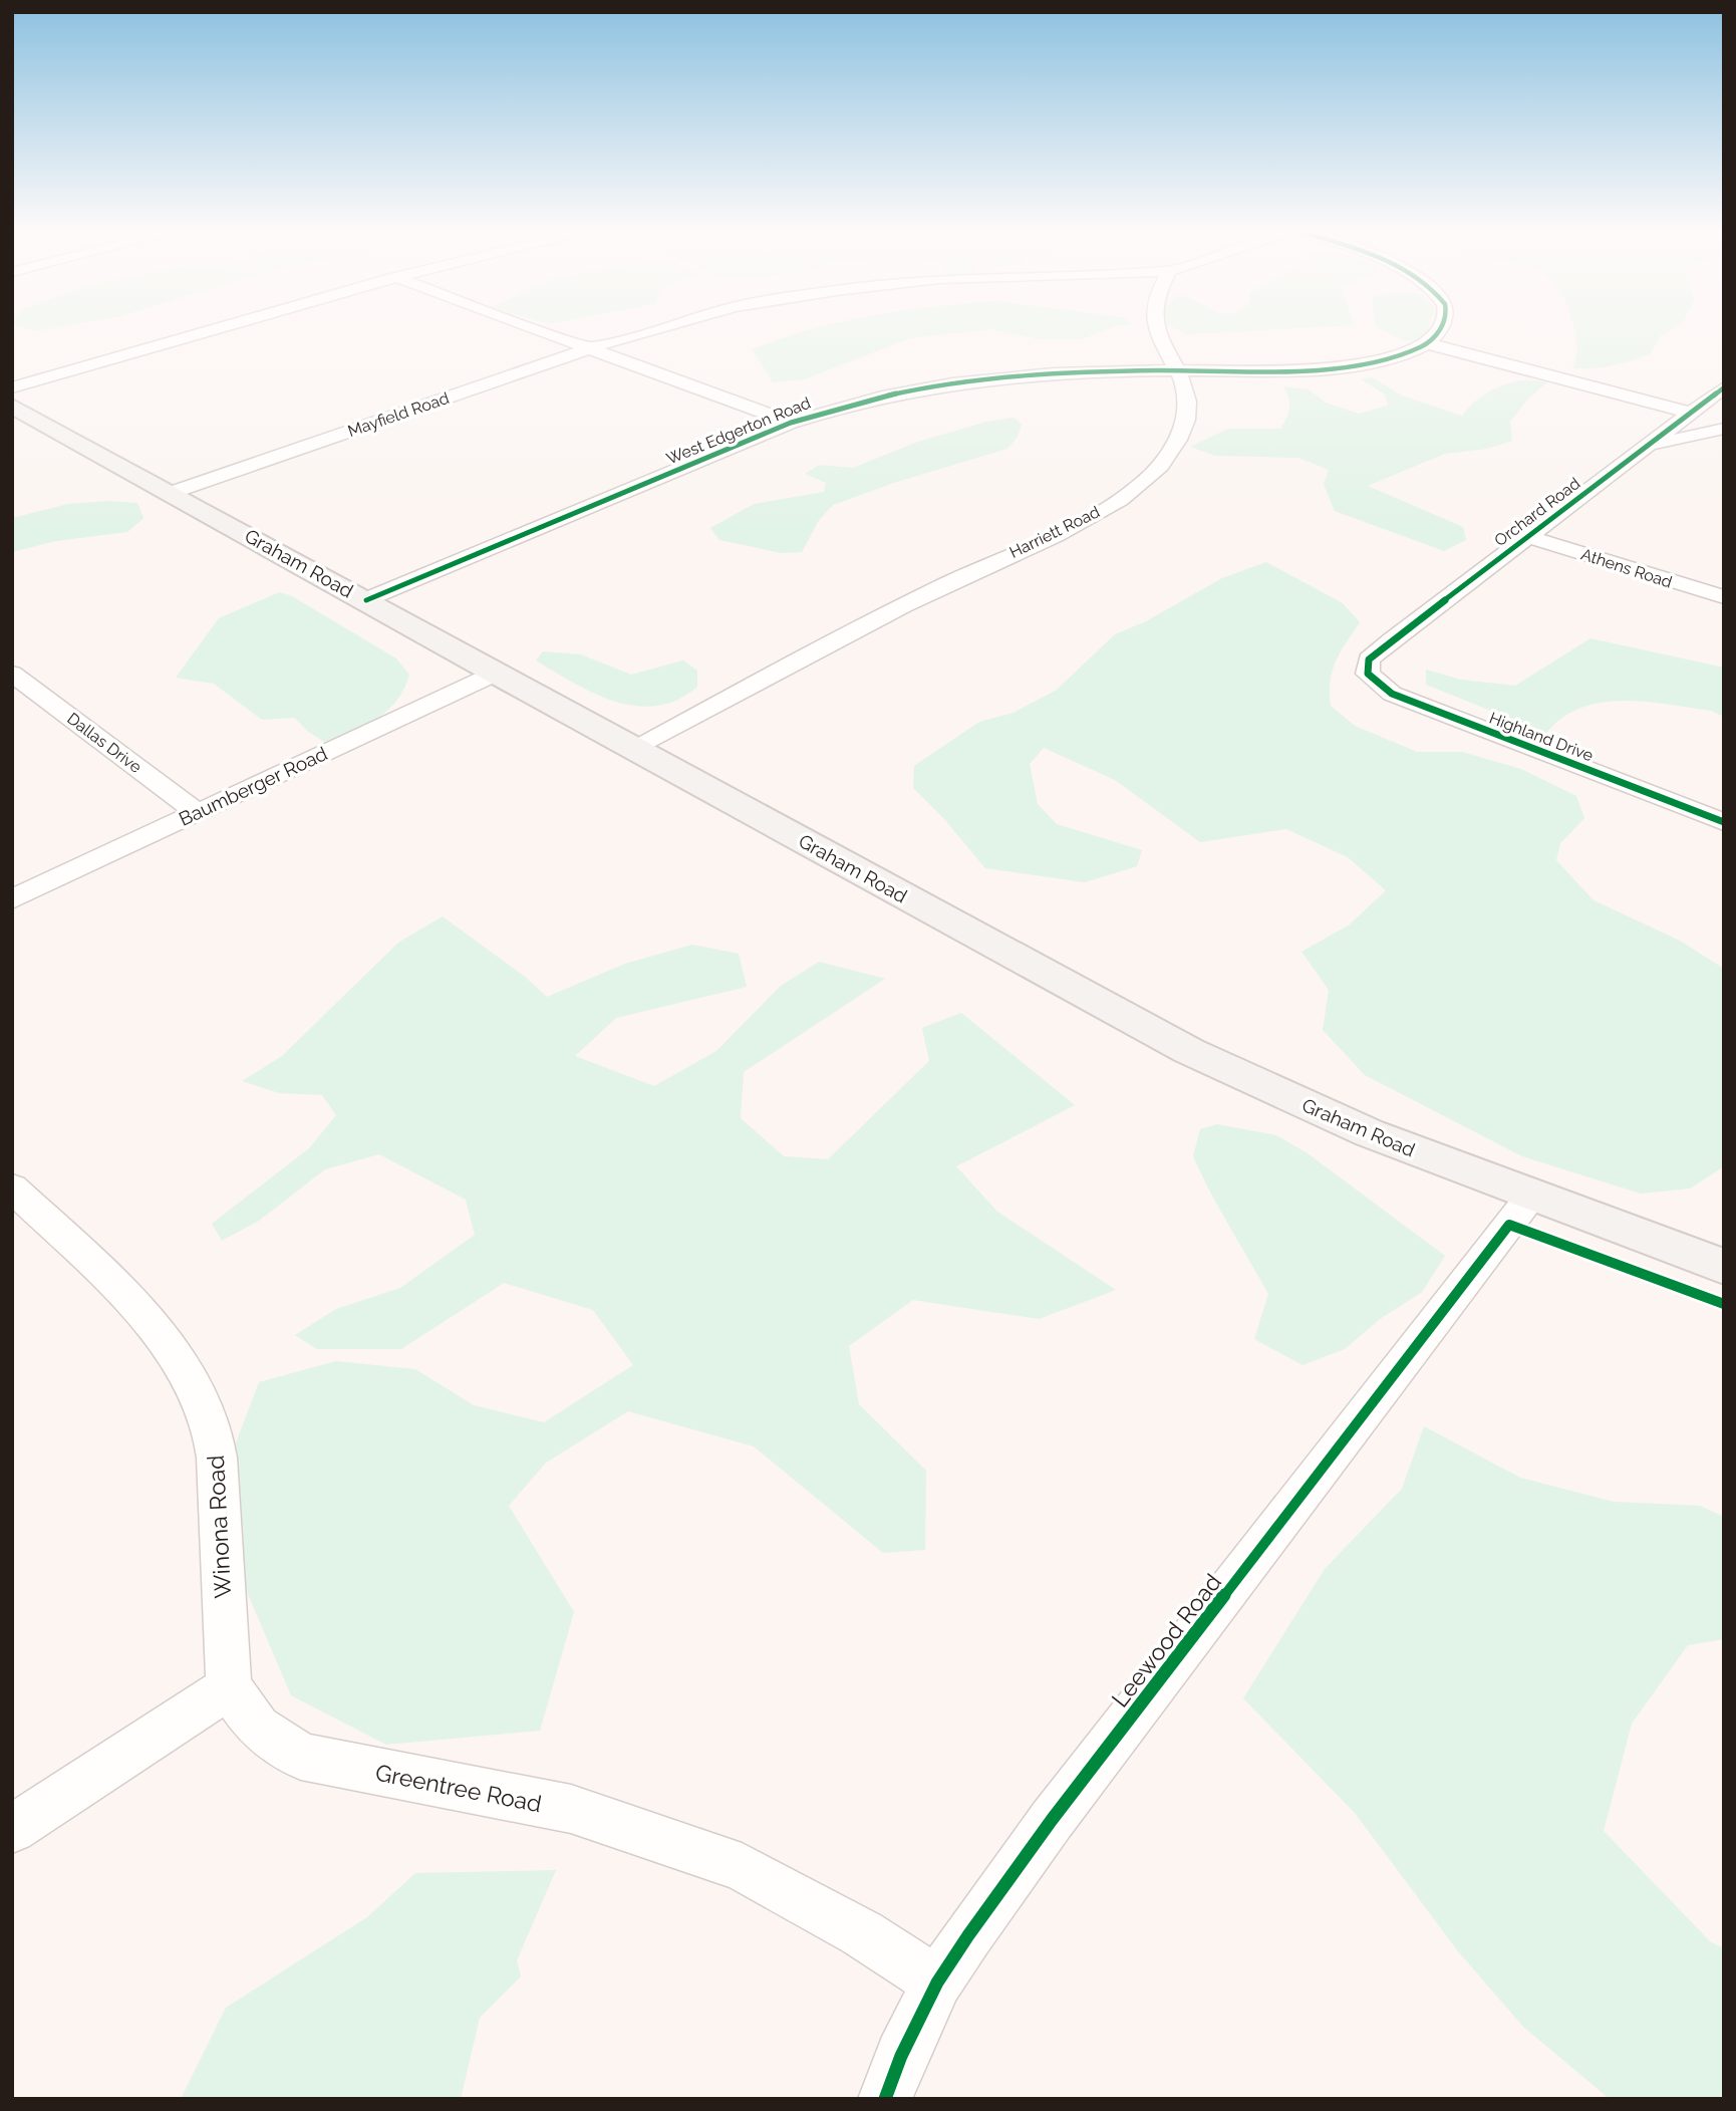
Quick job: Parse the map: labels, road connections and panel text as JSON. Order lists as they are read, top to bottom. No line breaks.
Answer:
{"streets":{"main road":["Graham Road"],"street":["Mayfield Road","West Edgerton Road","Orchard Road","Harriett Road","Athens Road","Highland Drive","Dallas Drive","Baumberger Road","Winona Road","Leewood Road","Greentree Road"]},"crossings":[["Mayfield Road","Graham Road"],["West Edgerton Road","Harriett Road"],["West Edgerton Road","Graham Road"],["Orchard Road","Athens Road"],["Orchard Road","Highland Drive"],["Harriett Road","Graham Road"],["Graham Road","Baumberger Road"],["Graham Road","Leewood Road"],["Dallas Drive","Baumberger Road"],["Winona Road","Greentree Road"],["Leewood Road","Greentree Road"]]}
